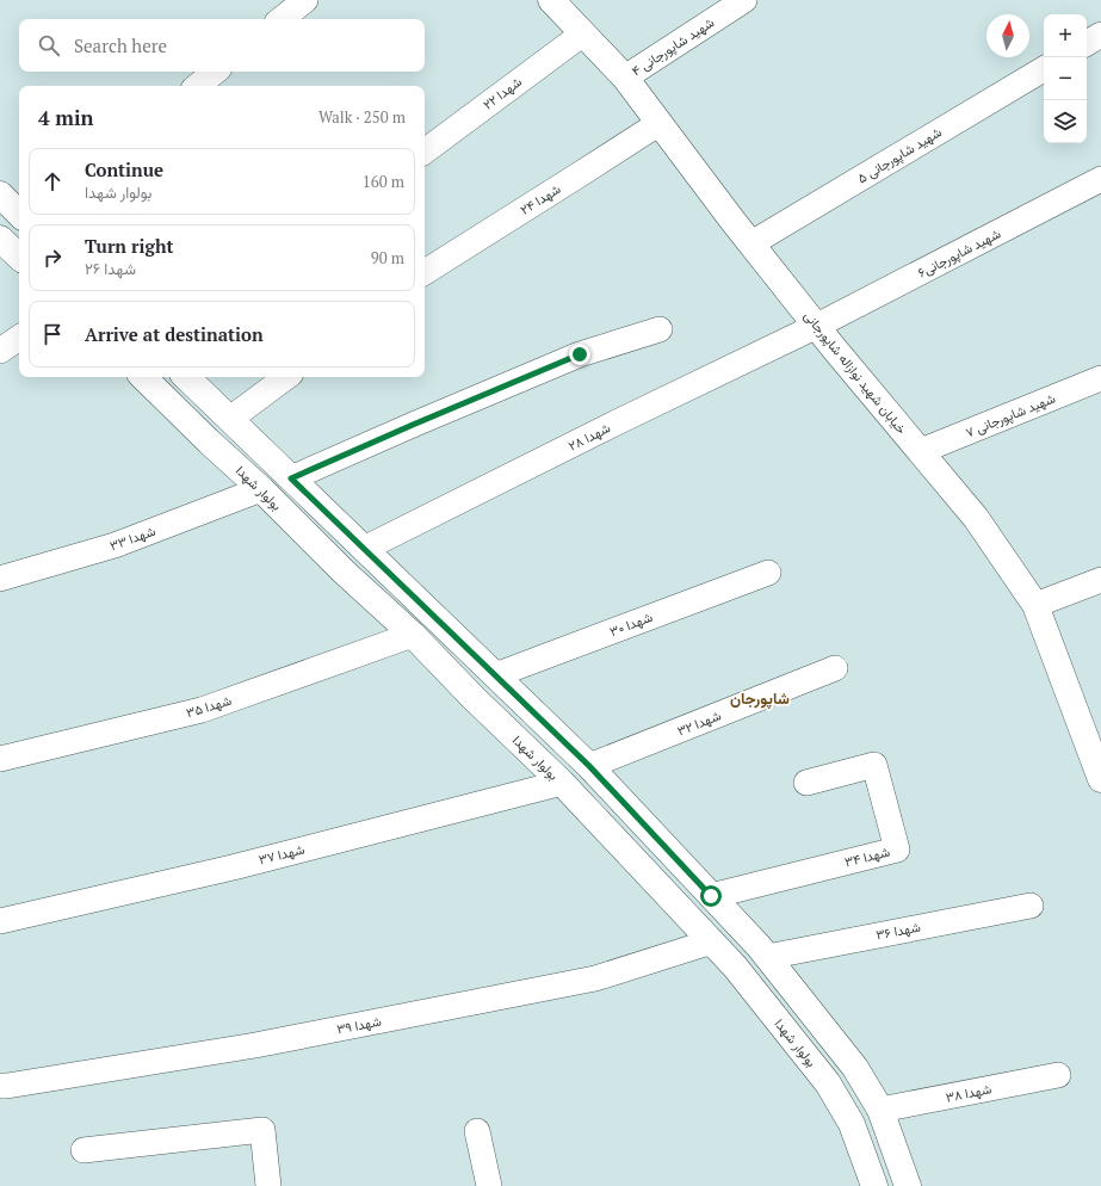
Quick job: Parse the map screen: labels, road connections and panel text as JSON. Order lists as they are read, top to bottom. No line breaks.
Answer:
{"streets":{"main road":["خیابان شهید نوازاله شاپورجانی","بولوار شهدا"],"street":["شهید شاپورجانی ۴","شهدا ۲۲","شهید شاپورجانی ۵","شهدا ۲۴","شهید شاپورجانی۶","شهید شاپورجانی ۷","شهدا ۲۸","شهدا ۳۳","شهدا ۳۰","شهدا ۳۵","شهدا ۳۲","شهدا ۳۷","شهدا ۳۴","شهدا ۳۶","شهدا ۳۹","شهدا ۳۸"]},"crossings":[["شهید شاپورجانی ۴","خیابان شهید نوازاله شاپورجانی"],["شهدا ۲۲","خیابان شهید نوازاله شاپورجانی"],["شهید شاپورجانی ۵","خیابان شهید نوازاله شاپورجانی"],["شهدا ۲۴","خیابان شهید نوازاله شاپورجانی"],["شهید شاپورجانی۶","خیابان شهید نوازاله شاپورجانی"],["شهید شاپورجانی۶","شهدا ۲۸"],["خیابان شهید نوازاله شاپورجانی","شهید شاپورجانی ۷"],["خیابان شهید نوازاله شاپورجانی","شهدا ۲۸"],["بولوار شهدا","شهدا ۳۳"],["بولوار شهدا","شهدا ۳۵"],["بولوار شهدا","شهدا ۳۷"],["بولوار شهدا","شهدا ۳۹"]],"districts":["شاپورجان"],"north":"top","page":{"map_buttons":["+","−"],"search":"Search here","heading":["4 min","Walk · 250 m"],"list":[["Continue","بولوار شهدا","160 m"],["Turn right","شهدا ۲۶","90 m"],"Arrive at destination"]}}
